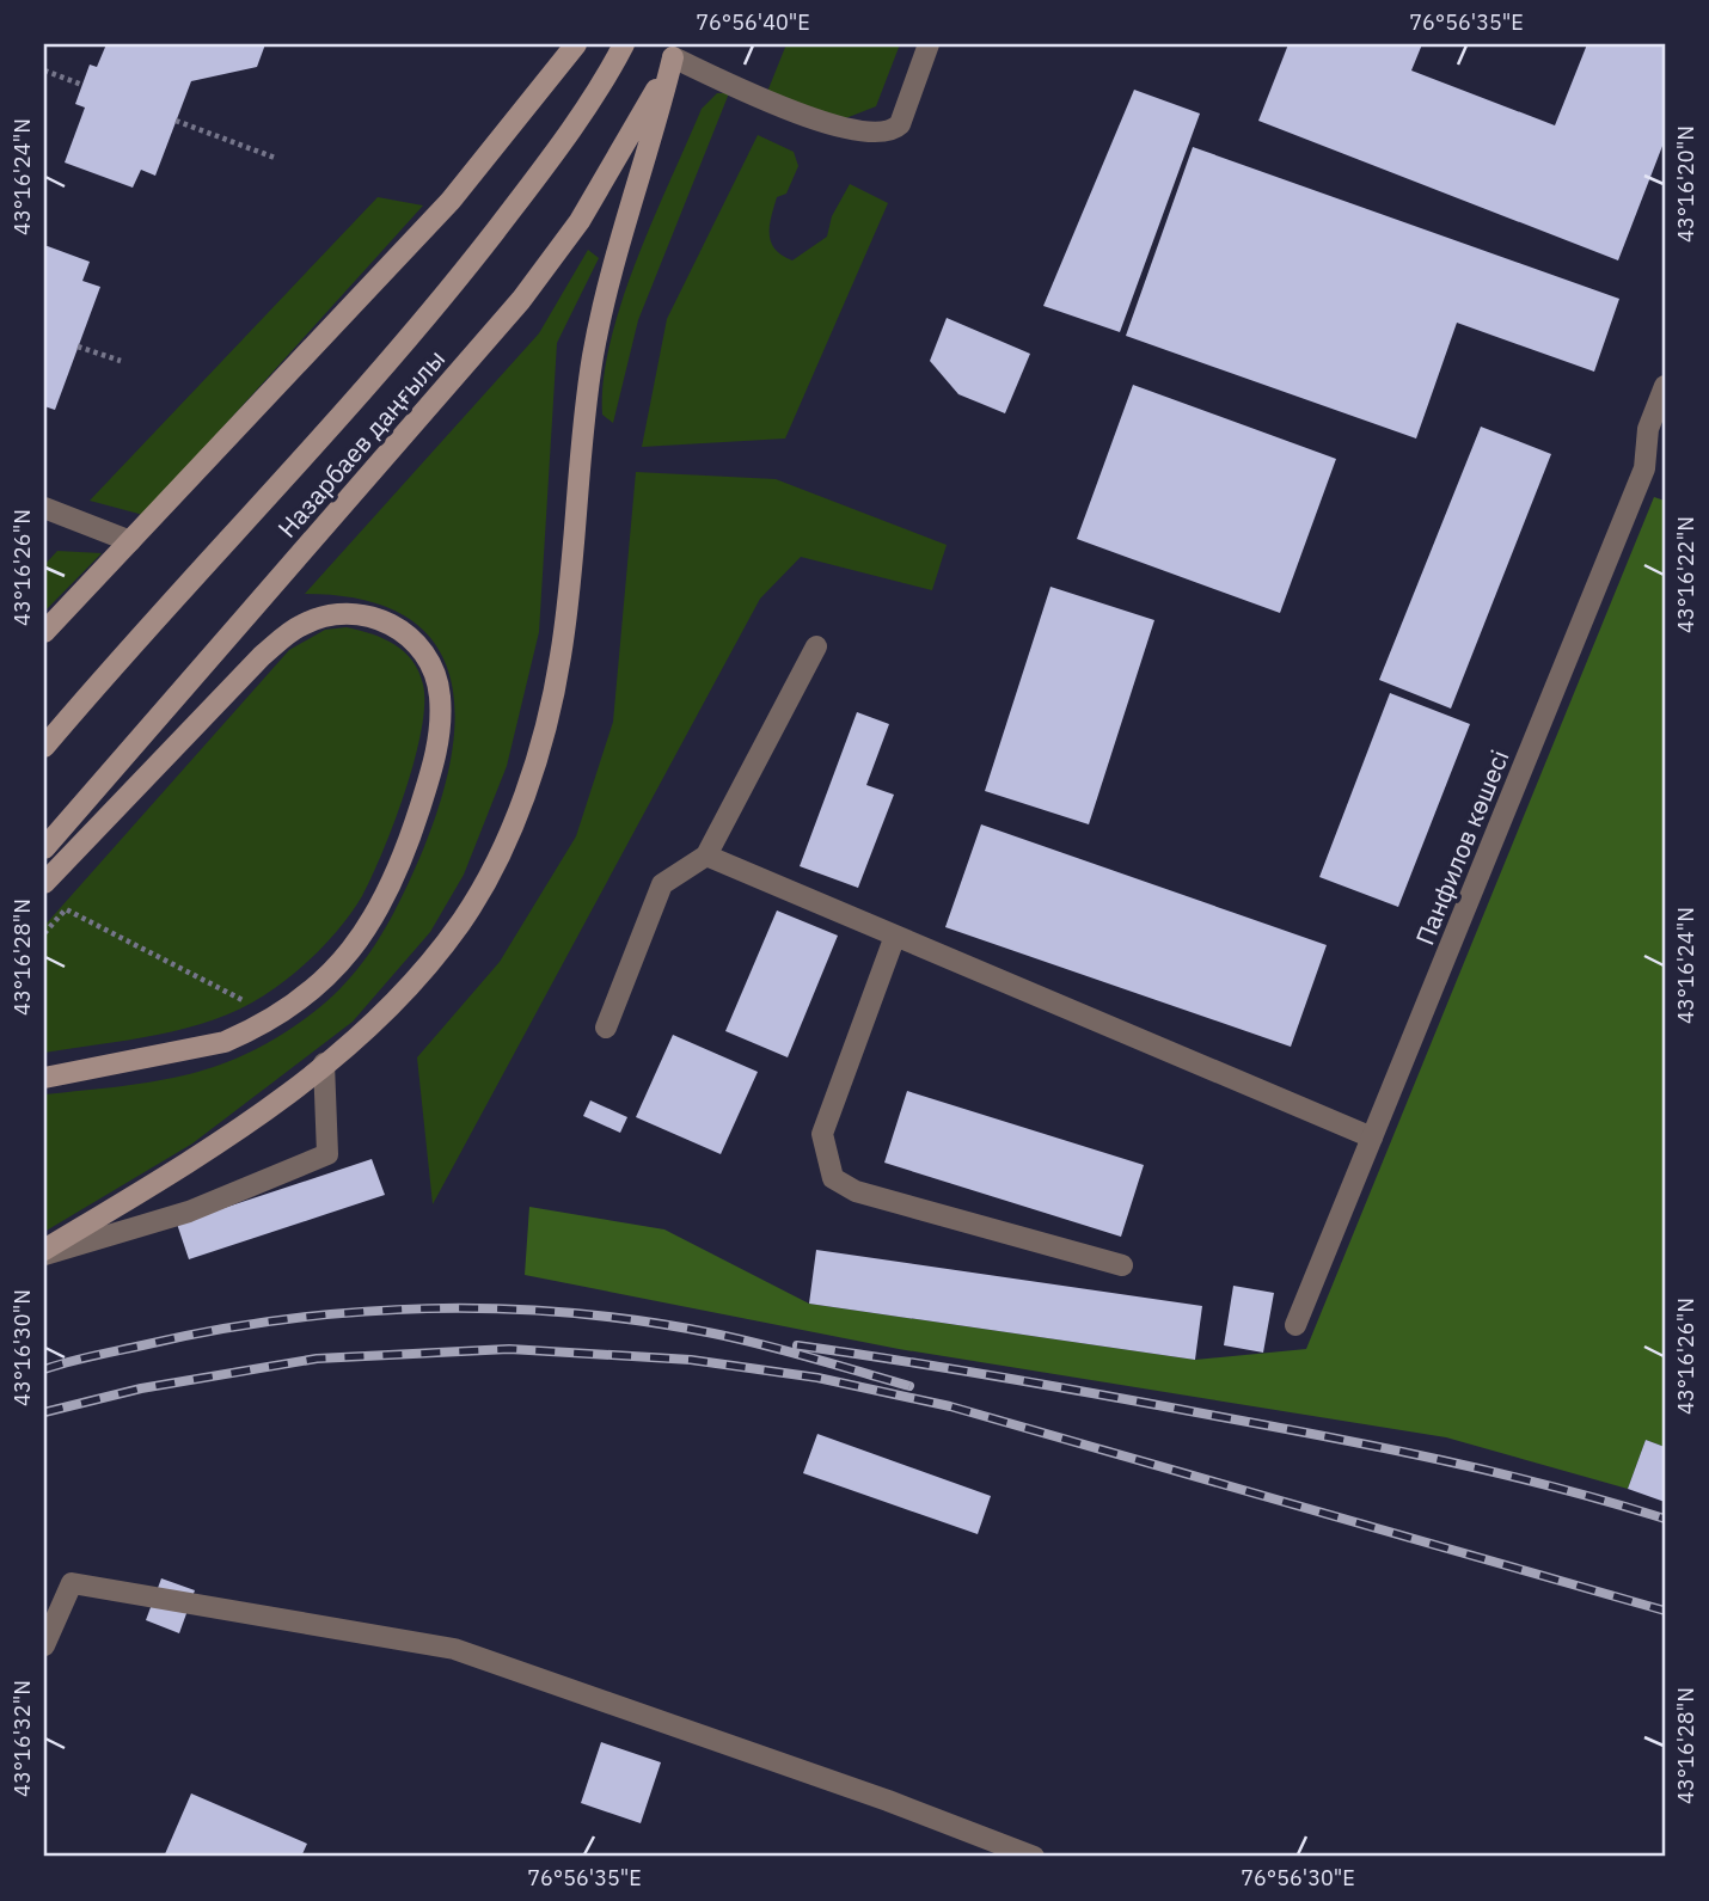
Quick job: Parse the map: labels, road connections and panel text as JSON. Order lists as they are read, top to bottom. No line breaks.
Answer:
{"streets":{"main road":["Назарбаев даңғылы"],"street":["Панфилов көшесі"]},"coordinates":["76°56'40\"E","76°56'35\"E","43°16'24\"N","43°16'20\"N","43°16'26\"N","43°16'22\"N","43°16'28\"N","43°16'30\"N","43°16'32\"N","76°56'30\"E"]}
